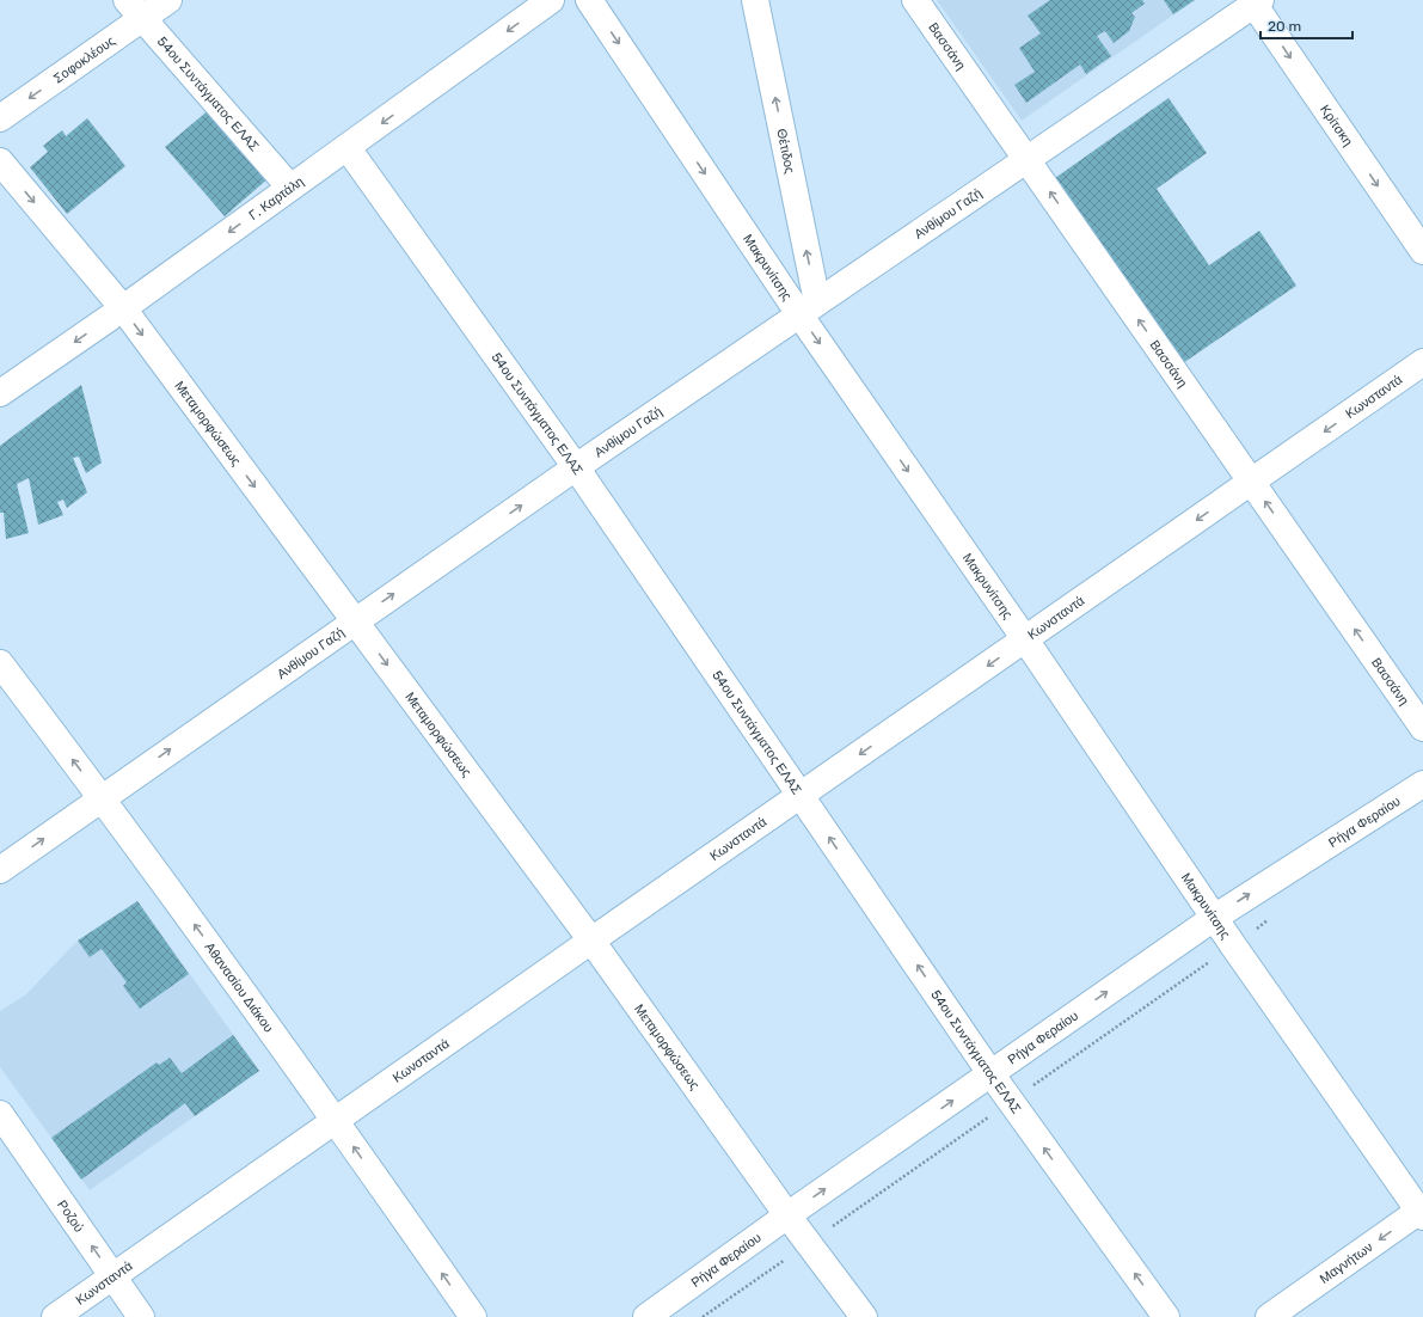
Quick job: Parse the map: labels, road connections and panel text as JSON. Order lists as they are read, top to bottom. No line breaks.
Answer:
{"streets":{"street":["Βασσάνη","Σοφοκλέους","54ου Συντάγματος ΕΛΑΣ","Κρίτσκη","Θέτιδος","Γ. Καρτάλη","Ανθίμου Γαζή","Μακρυνίτσης","Κωνσταντά","Μεταμορφώσεως","Ρήγα Φεραίου","Αθανασίου Διάκου","Ροζού","Μαγνήτων"]},"crossings":[["Βασσάνη","Ανθίμου Γαζή"],["Βασσάνη","Κωνσταντά"],["Σοφοκλέους","54ου Συντάγματος ΕΛΑΣ"],["54ου Συντάγματος ΕΛΑΣ","Γ. Καρτάλη"],["54ου Συντάγματος ΕΛΑΣ","Ανθίμου Γαζή"],["54ου Συντάγματος ΕΛΑΣ","Κωνσταντά"],["54ου Συντάγματος ΕΛΑΣ","Ρήγα Φεραίου"],["Κρίτσκη","Ανθίμου Γαζή"],["Θέτιδος","Ανθίμου Γαζή"],["Θέτιδος","Μακρυνίτσης"],["Γ. Καρτάλη","Μεταμορφώσεως"],["Ανθίμου Γαζή","Μακρυνίτσης"],["Ανθίμου Γαζή","Μεταμορφώσεως"],["Ανθίμου Γαζή","Αθανασίου Διάκου"],["Μακρυνίτσης","Κωνσταντά"],["Μακρυνίτσης","Ρήγα Φεραίου"],["Μακρυνίτσης","Μαγνήτων"],["Κωνσταντά","Μεταμορφώσεως"],["Κωνσταντά","Αθανασίου Διάκου"],["Κωνσταντά","Ροζού"],["Μεταμορφώσεως","Ρήγα Φεραίου"]],"one_way":["Βασσάνη","Σοφοκλέους","54ου Συντάγματος ΕΛΑΣ","Κρίτσκη","Θέτιδος","Γ. Καρτάλη","Ανθίμου Γαζή","Μακρυνίτσης","Κωνσταντά","Μεταμορφώσεως","Ρήγα Φεραίου","Αθανασίου Διάκου","Ροζού","Μαγνήτων"],"scale_bar":"20 m"}
